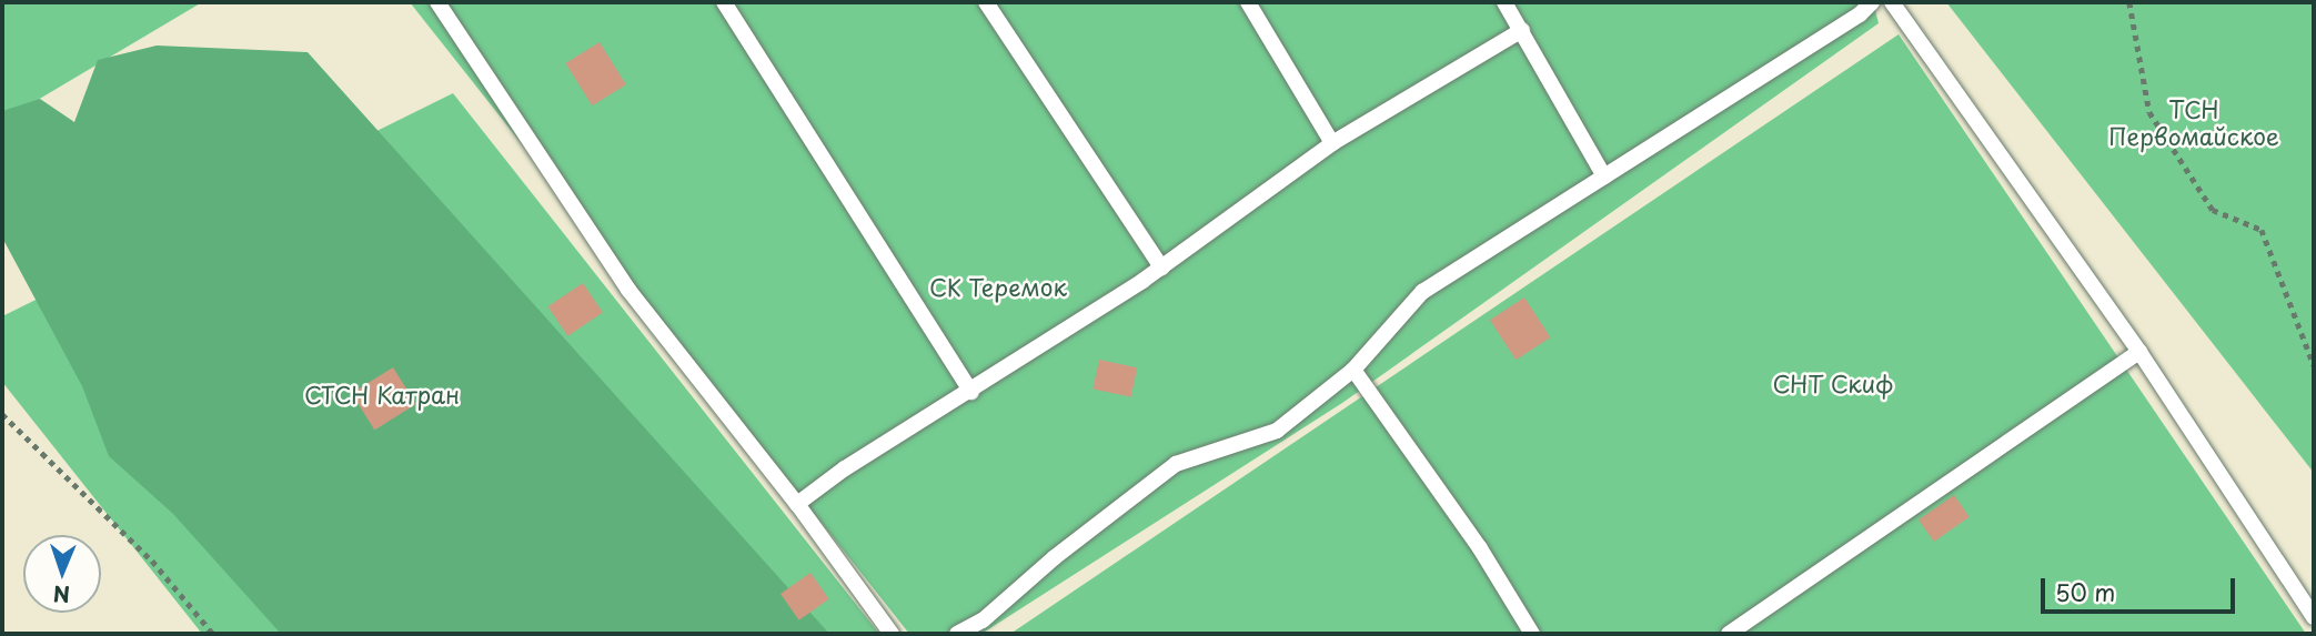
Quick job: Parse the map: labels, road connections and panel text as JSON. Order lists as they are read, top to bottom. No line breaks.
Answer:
{"parks":["ТСН Первомайское","СК Теремок","СНТ Скиф","СТСН Катран"],"scale_bar":"50 m","north":"bottom"}
